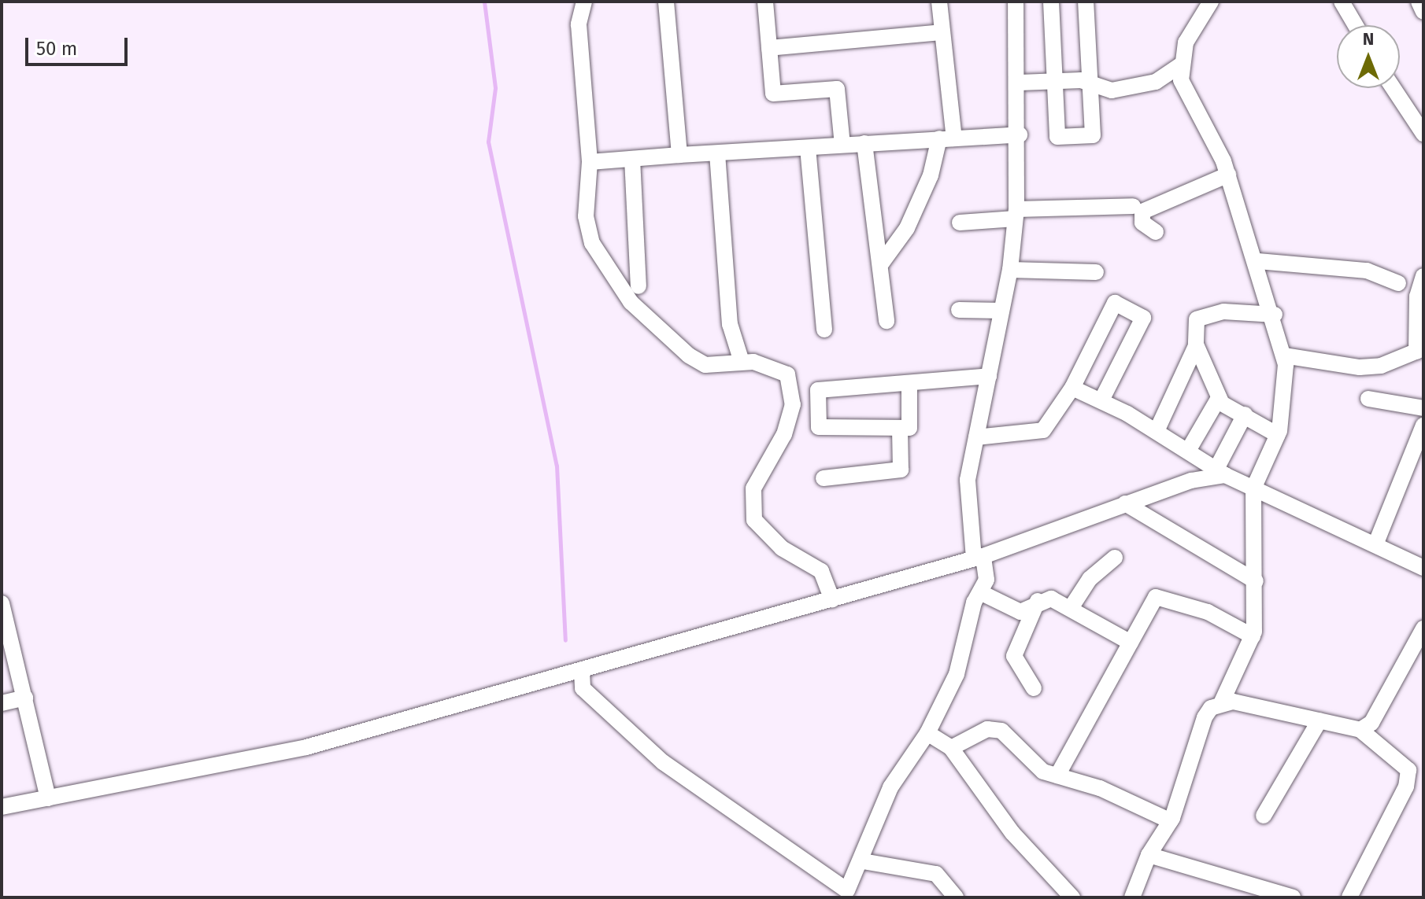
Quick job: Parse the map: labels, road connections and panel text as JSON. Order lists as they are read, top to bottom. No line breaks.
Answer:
{"scale_bar":"50 m","north":"top"}
